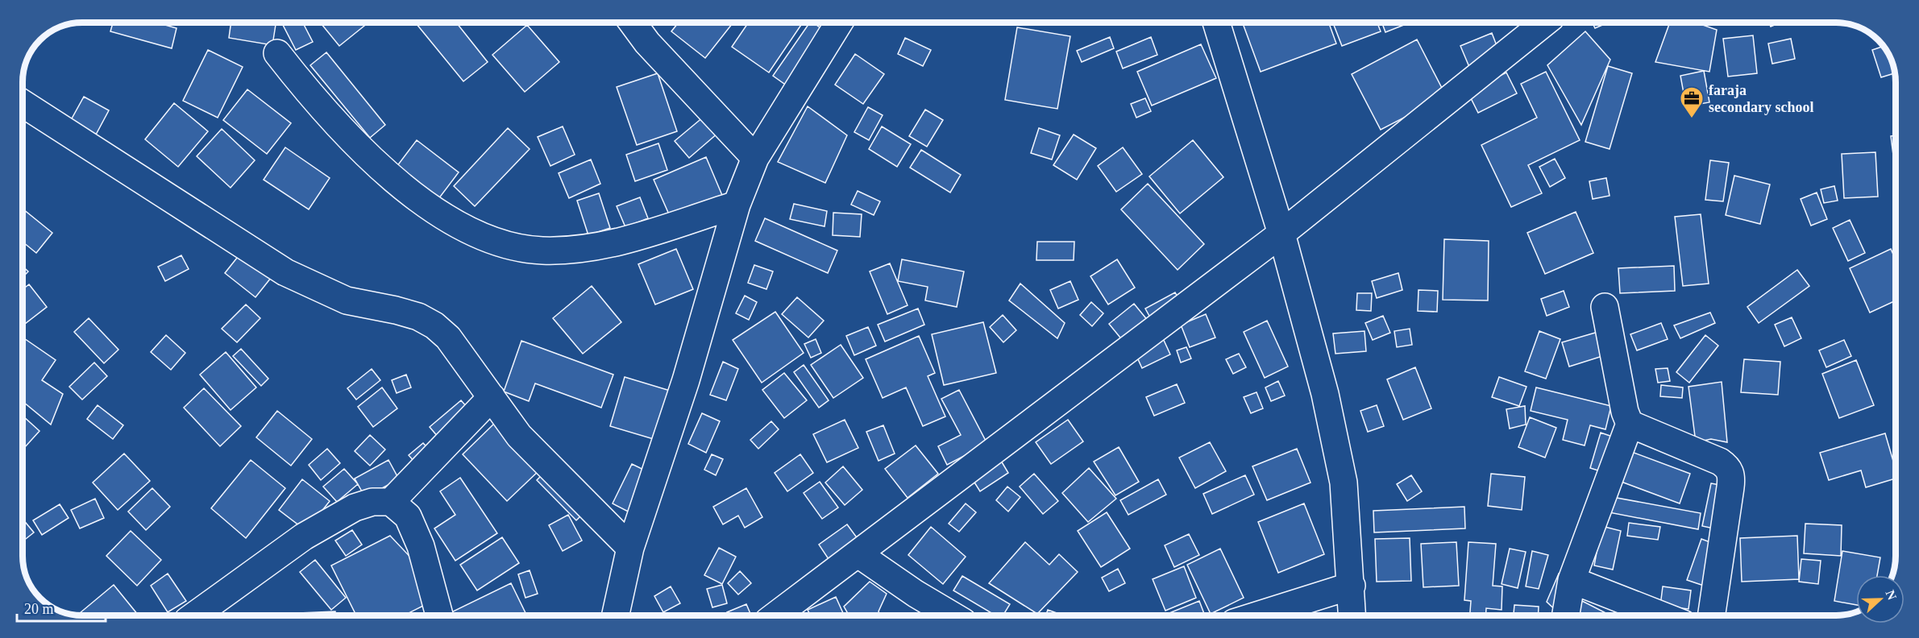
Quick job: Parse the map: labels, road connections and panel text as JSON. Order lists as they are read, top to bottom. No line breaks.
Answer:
{"places":{"office":["faraja secondary school"]},"scale_bar":"20 m","north":"right"}
